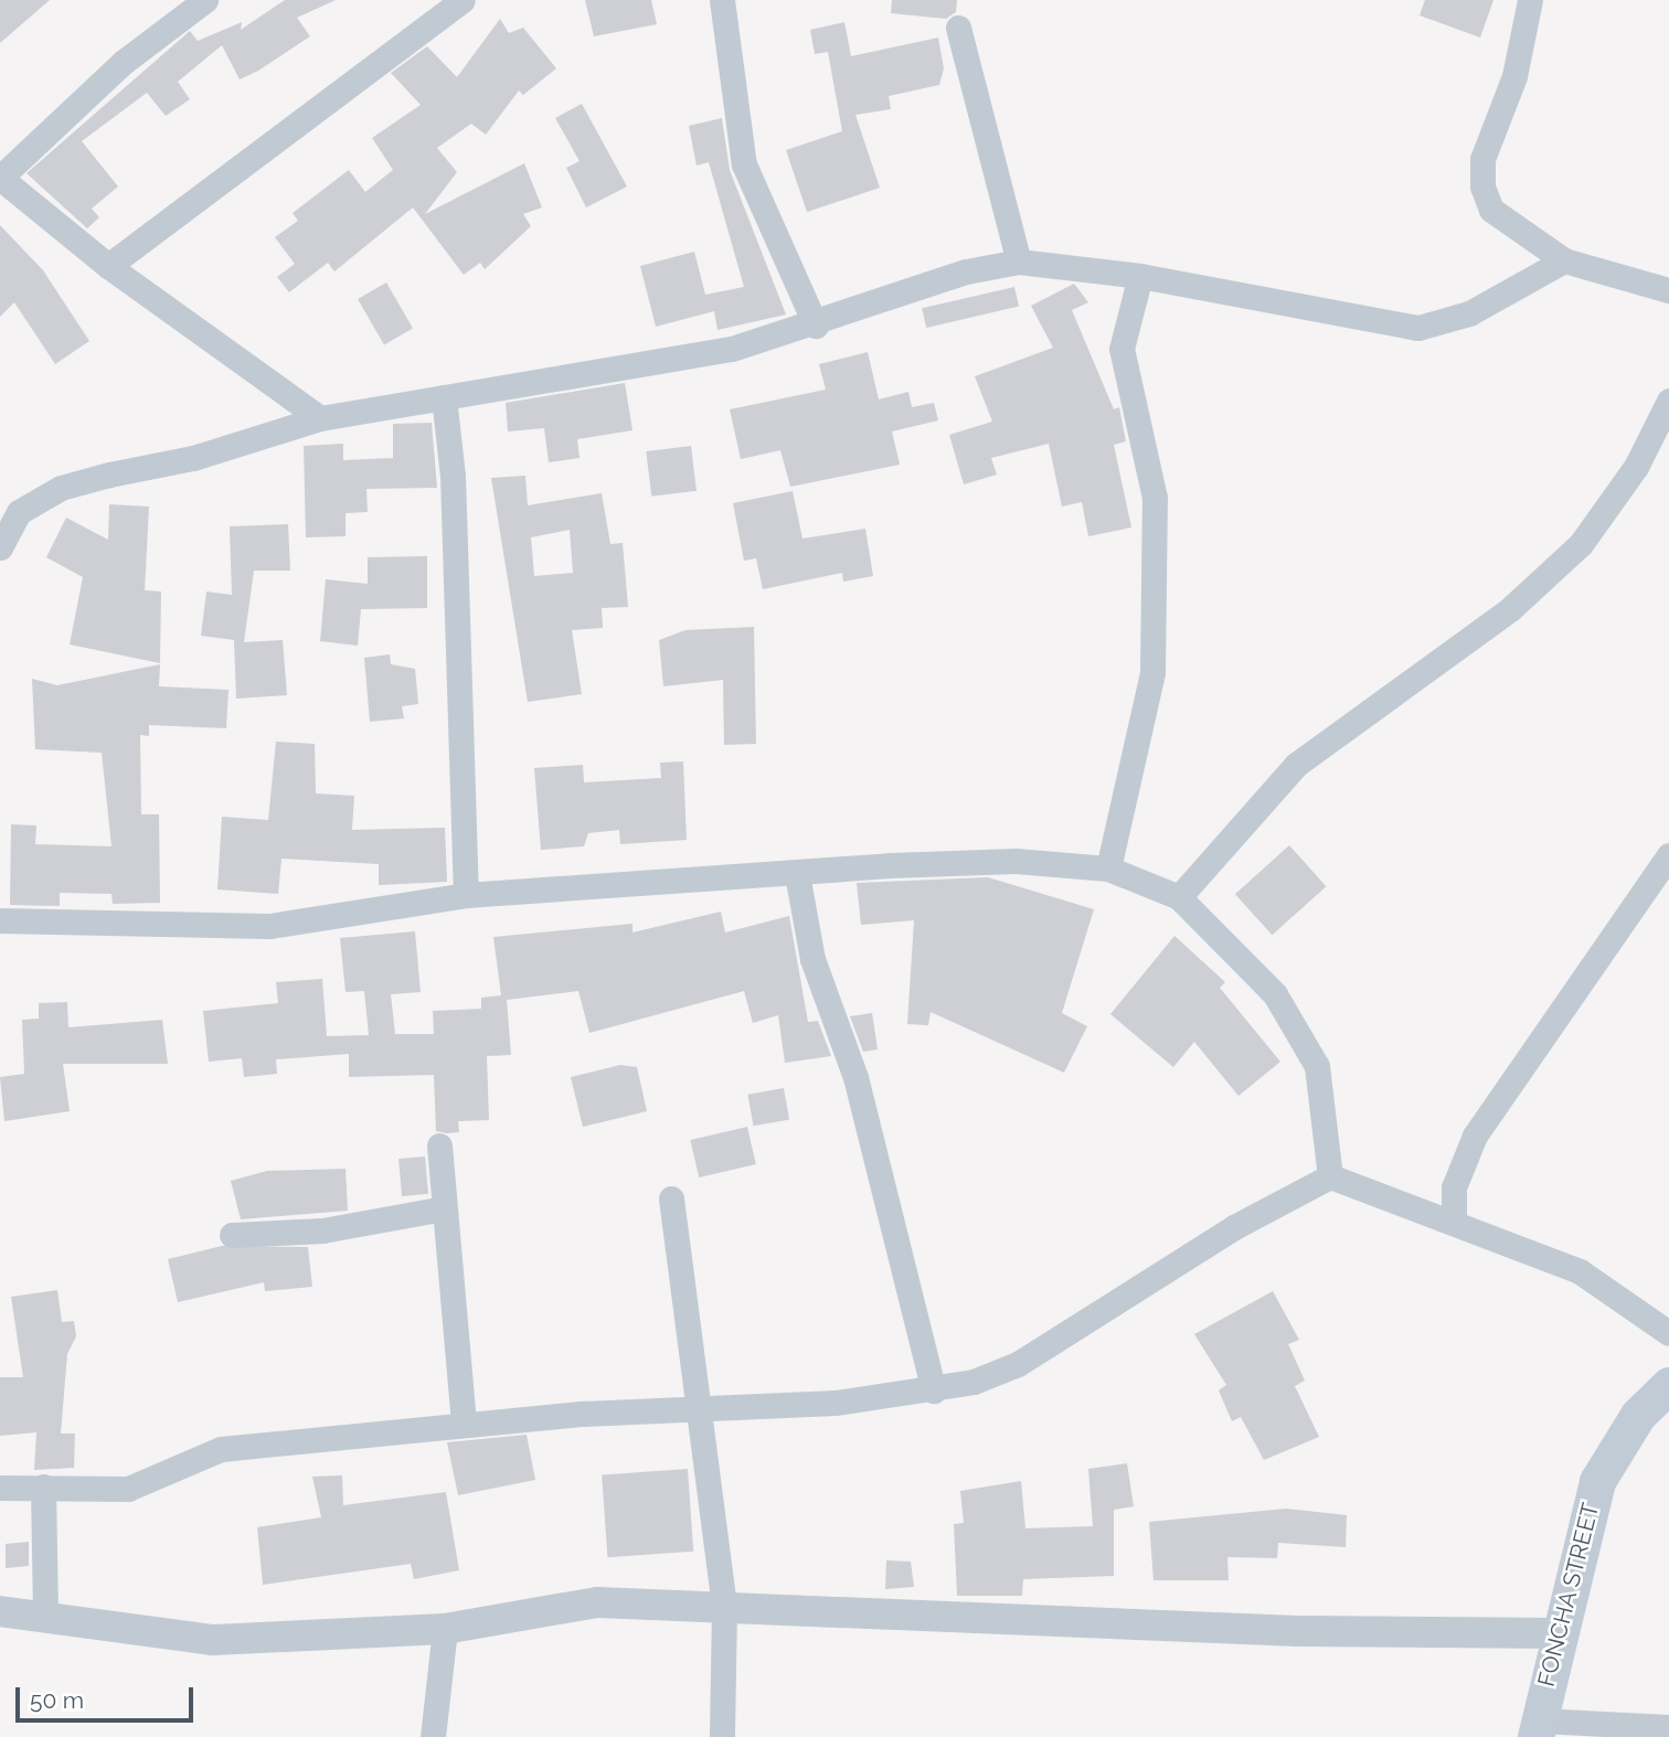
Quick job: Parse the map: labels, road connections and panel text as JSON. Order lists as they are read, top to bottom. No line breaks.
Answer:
{"streets":{"main road":["FONCHA STREET"]},"scale_bar":"50 m"}
